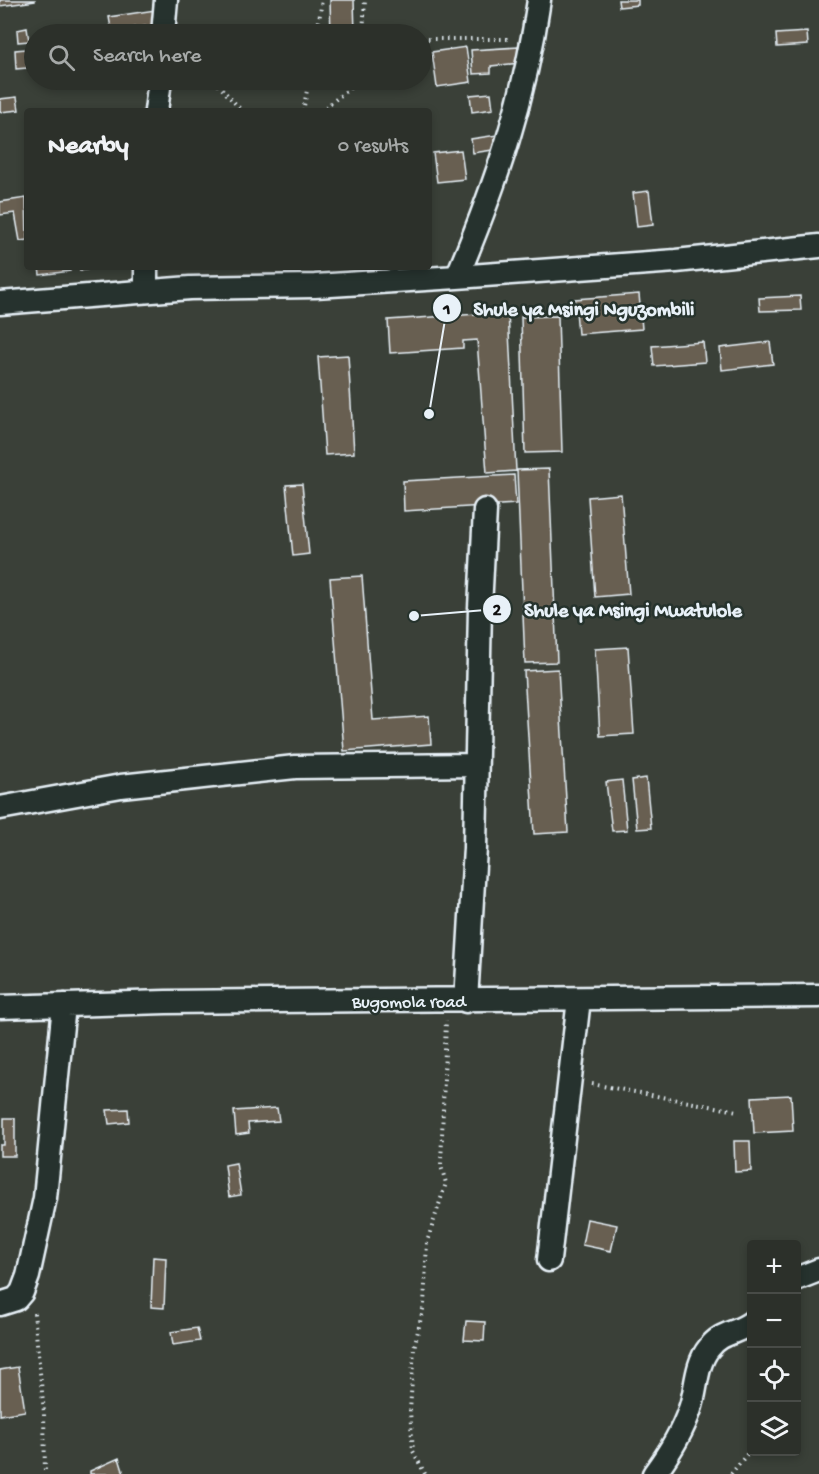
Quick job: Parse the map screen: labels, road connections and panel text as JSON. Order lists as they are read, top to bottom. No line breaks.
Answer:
{"streets":{"street":["Bugomola road"]},"places":["Shule ya Msingi Nguzombili","Shule ya Msingi Mwatulole"],"page":{"search":"Search here","heading":["Nearby","0 results"],"map_buttons":["+","−"]}}
